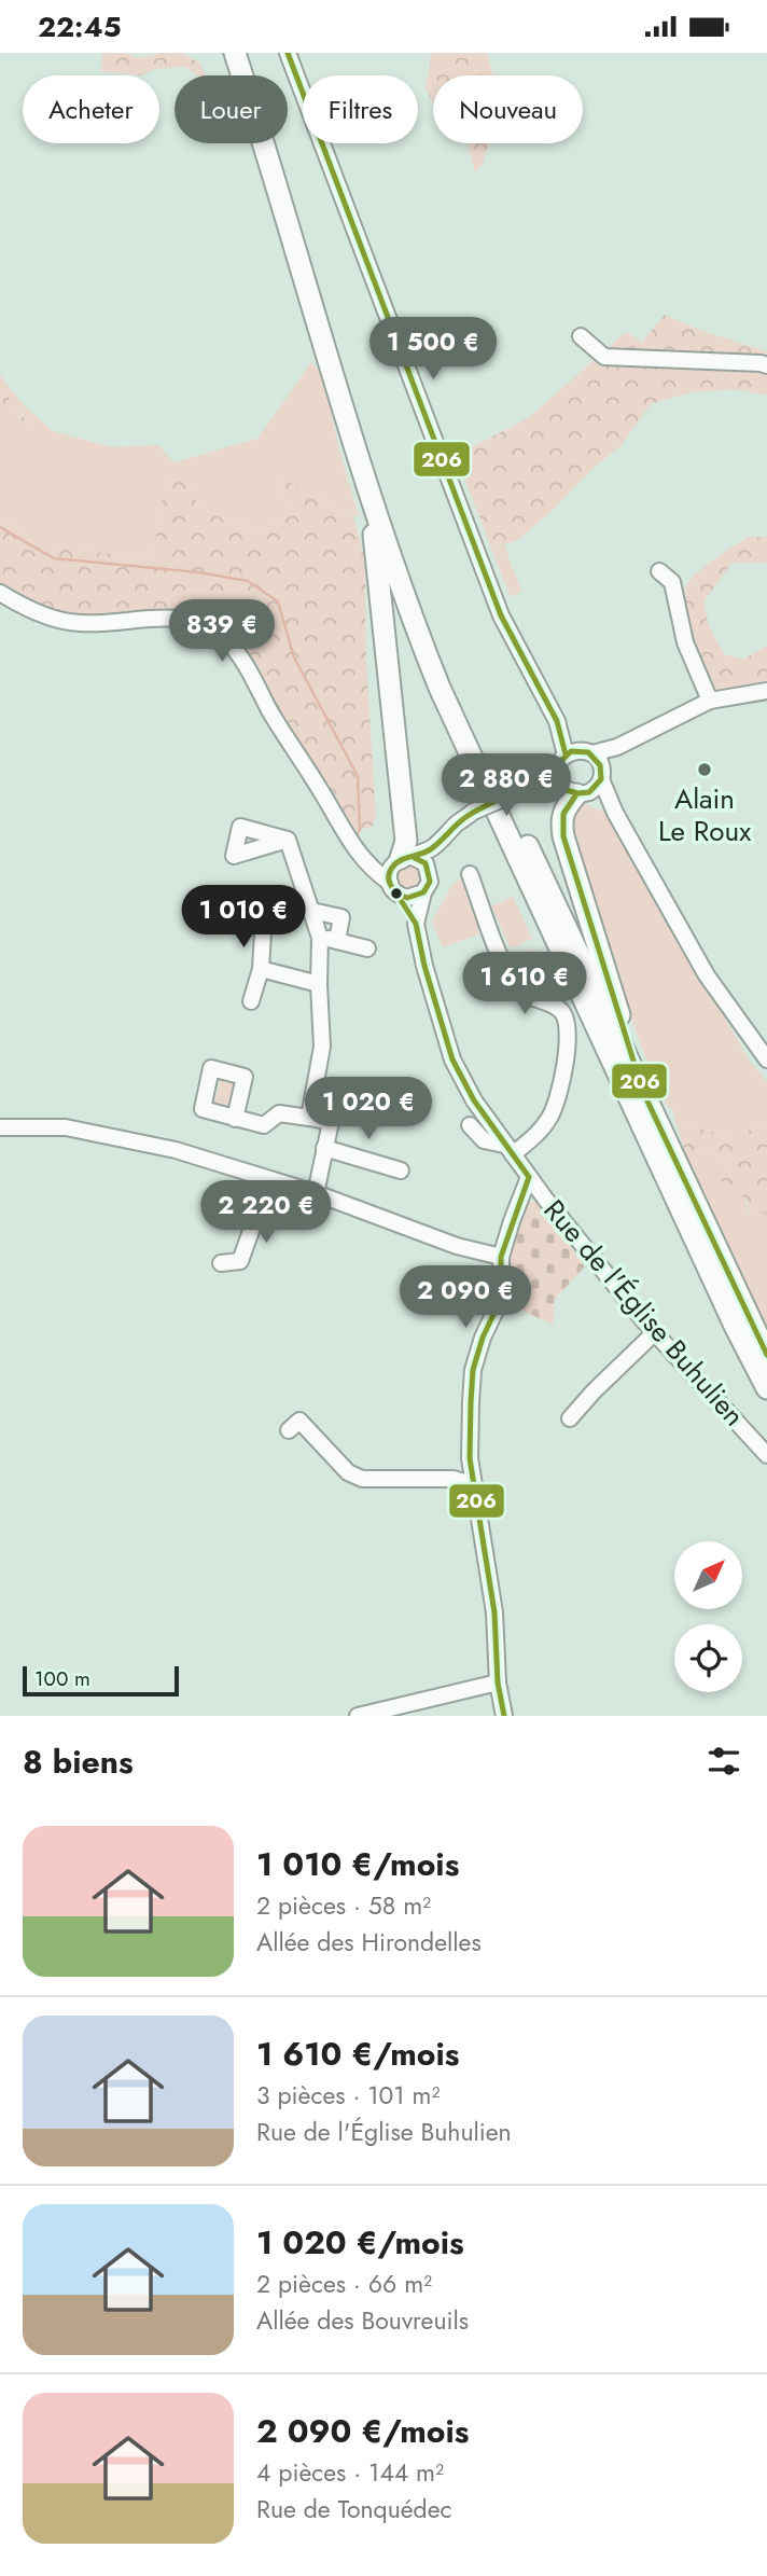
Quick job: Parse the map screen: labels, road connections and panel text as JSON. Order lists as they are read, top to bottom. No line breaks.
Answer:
{"streets":{"street":["Rue de l'Église Buhulien"]},"places":["Alain Le Roux"],"lines":["transit line 206"],"scale_bar":"100 m","north":"top right","page":{"status":"22:45","chip":["Acheter","Louer","Filtres","Nouveau"],"price":["1 500 €","839 €","2 880 €","1 010 €","1 610 €","1 020 €","2 220 €","2 090 €"],"scale":"100 m","heading":"8 biens","list":[{"name":"1 010 €/mois","note":"2 pièces · 58 m² · Allée des Hirondelles"},{"name":"1 610 €/mois","note":"3 pièces · 101 m² · Rue de l'Église Buhulien"},{"name":"1 020 €/mois","note":"2 pièces · 66 m² · Allée des Bouvreuils"},{"name":"2 090 €/mois","note":"4 pièces · 144 m² · Rue de Tonquédec"}]}}
